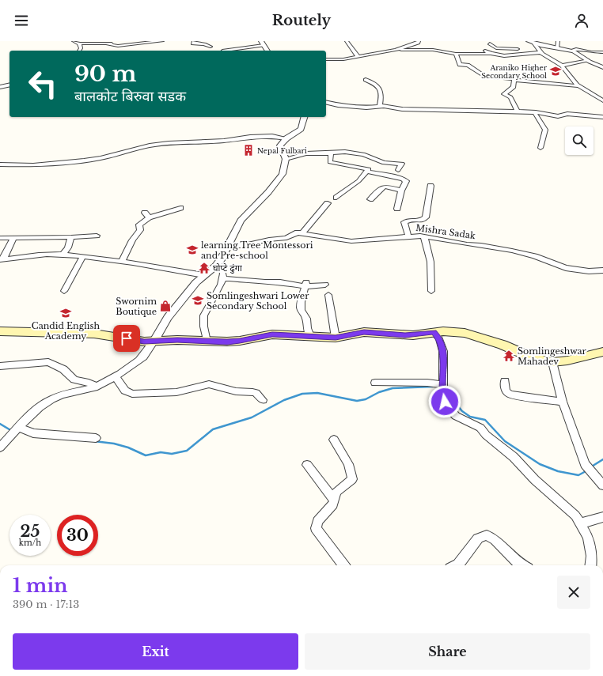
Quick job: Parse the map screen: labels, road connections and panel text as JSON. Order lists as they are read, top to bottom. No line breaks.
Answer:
{"streets":{"street":["Mishra Sadak"]},"places":{"school or university":["Araniko Higher Secondary School","learning Tree Montessori and Pre-school","Somlingeshwari Lower Secondary School","Candid English Academy"],"building":["Nepal Fulbari"],"temple":["घोप्टे ढुंगा","Somlingeshwar Mahadev"],"shop":["Swornim Boutique"]},"page":{"header":"Routely","turn":["90 m","बालकोट बिरुवा सडक"],"speed":"25 km/h","limit":"30","heading":["1 min","390 m · 17:13"],"buttons":["Exit","Share"]}}
